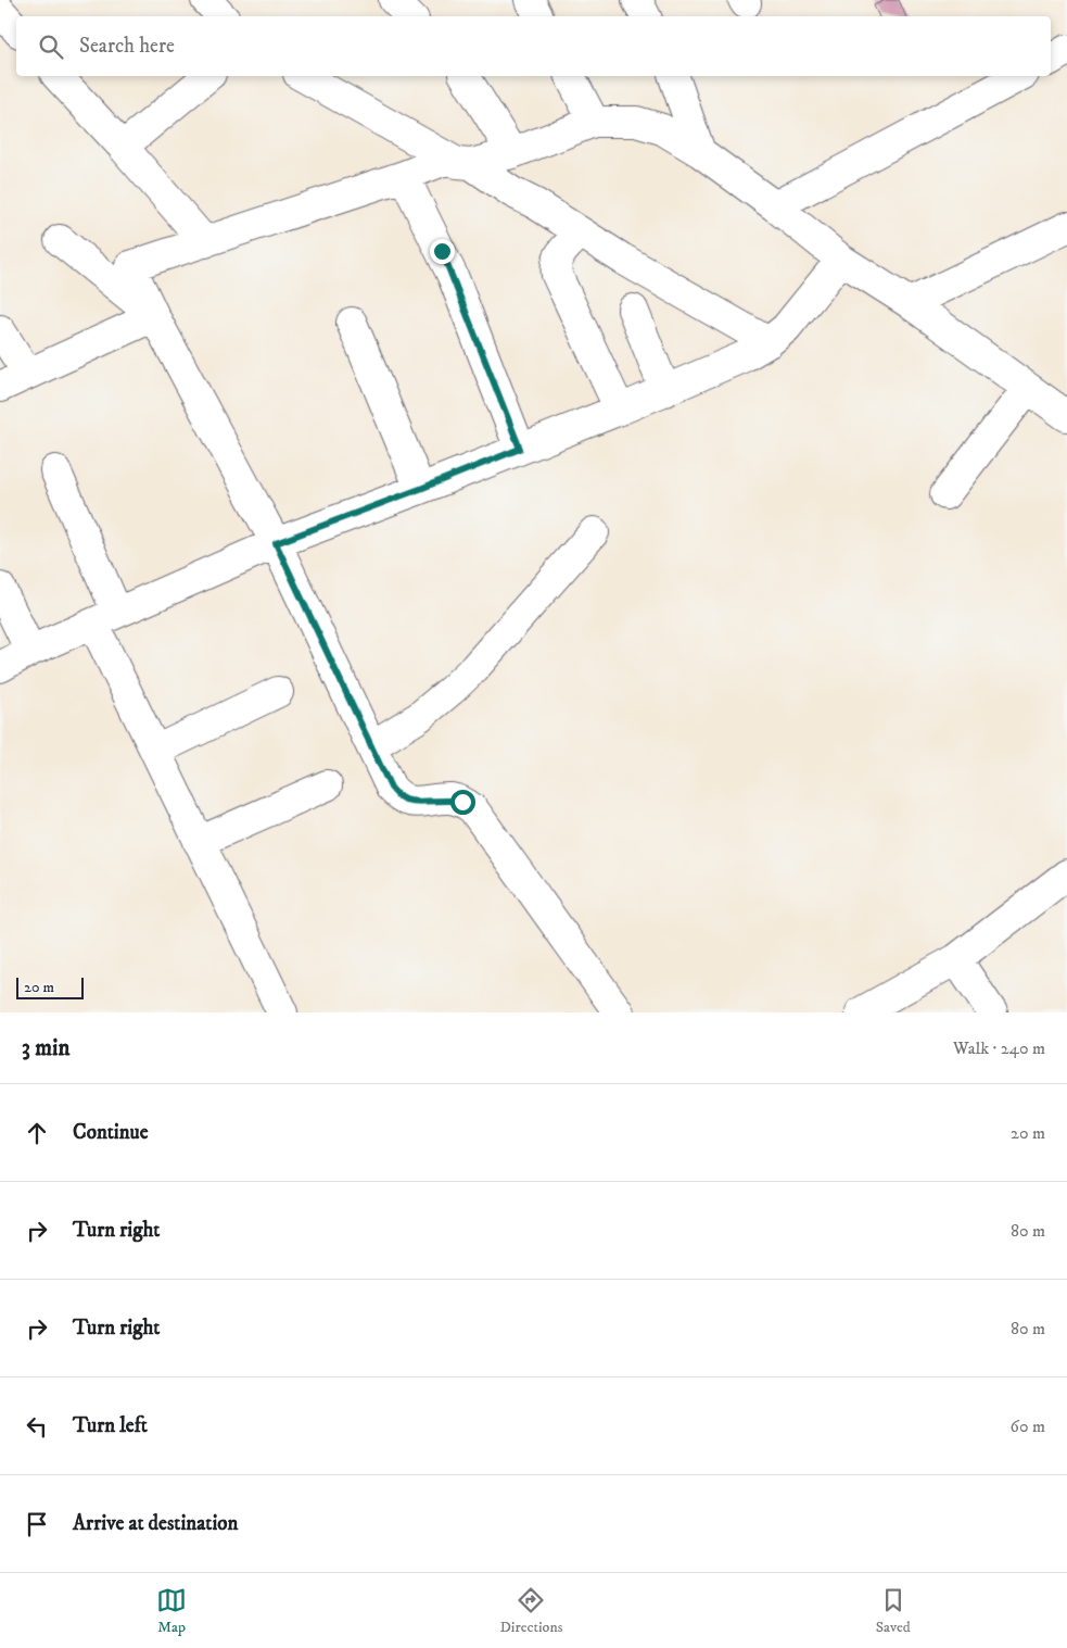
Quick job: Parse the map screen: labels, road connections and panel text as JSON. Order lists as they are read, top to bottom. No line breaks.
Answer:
{"scale_bar":"20 m","page":{"search":"Search here","scale":"20 m","heading":["3 min","Walk · 240 m"],"list":[["Continue","20 m"],["Turn right","80 m"],["Turn right","80 m"],["Turn left","60 m"],"Arrive at destination"],"nav":["Map","Directions","Saved"]}}
